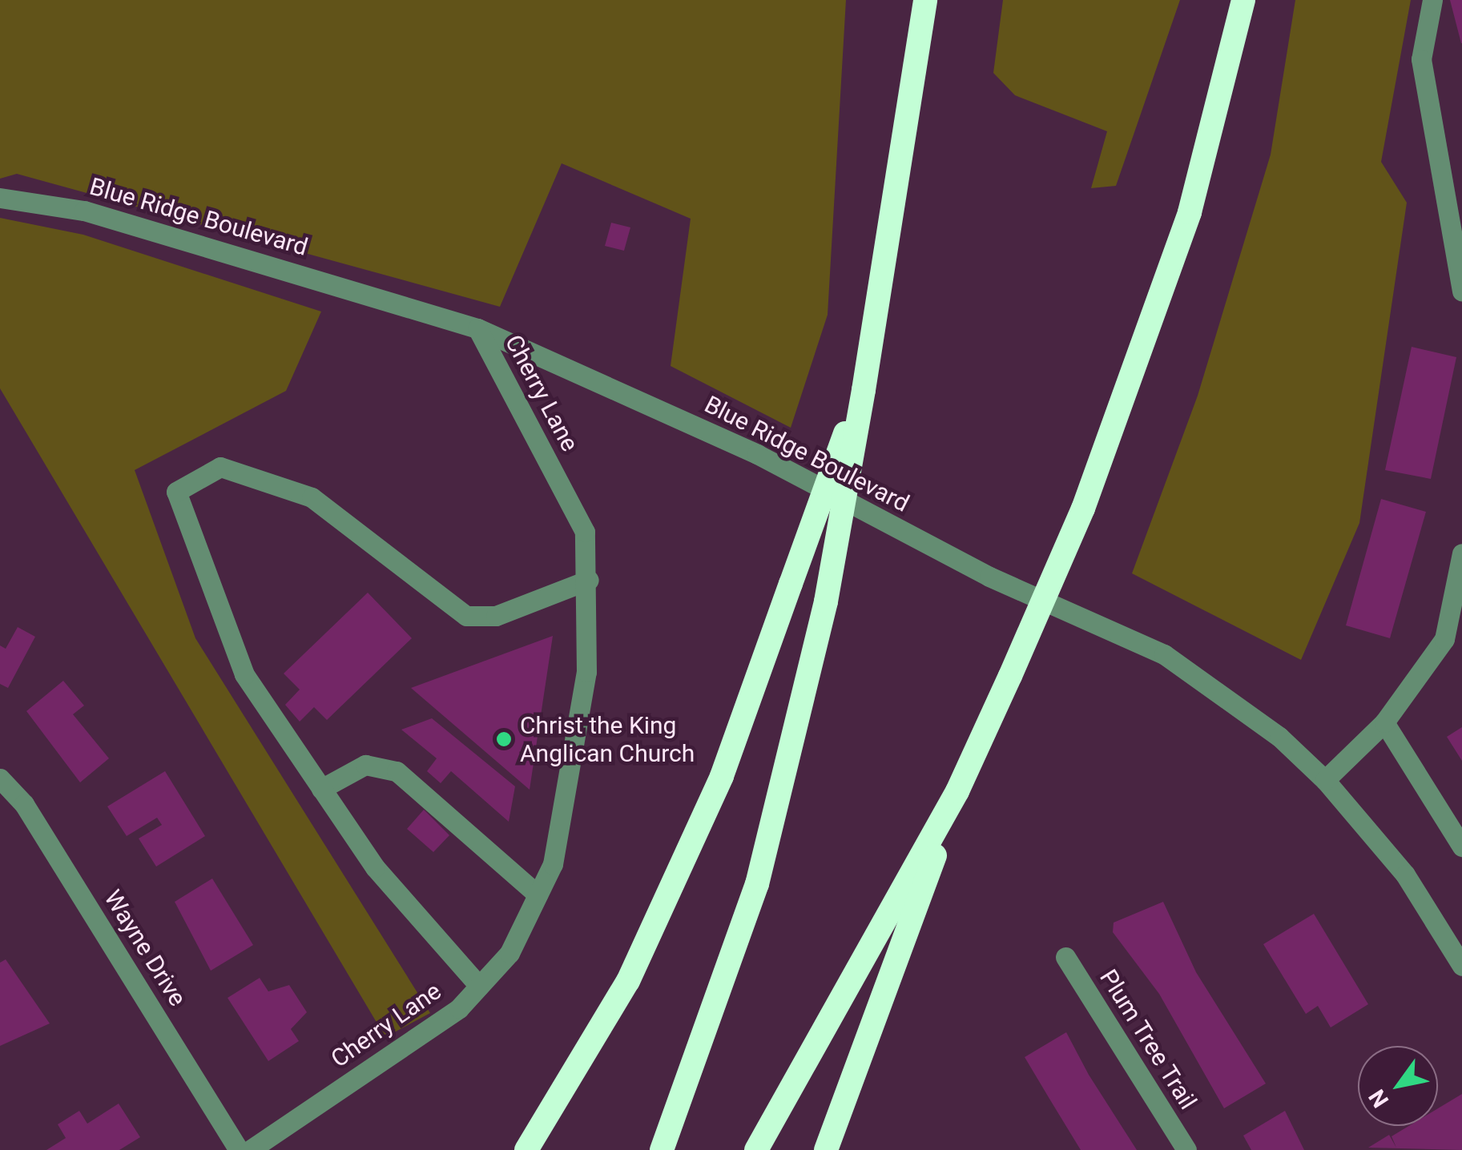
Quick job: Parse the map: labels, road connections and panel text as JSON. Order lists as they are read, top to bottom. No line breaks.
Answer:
{"streets":{"street":["Blue Ridge Boulevard","Cherry Lane","Wayne Drive","Plum Tree Trail"]},"crossings":[["Blue Ridge Boulevard","Cherry Lane"]],"places":["Christ the King Anglican Church"],"north":"bottom left"}
